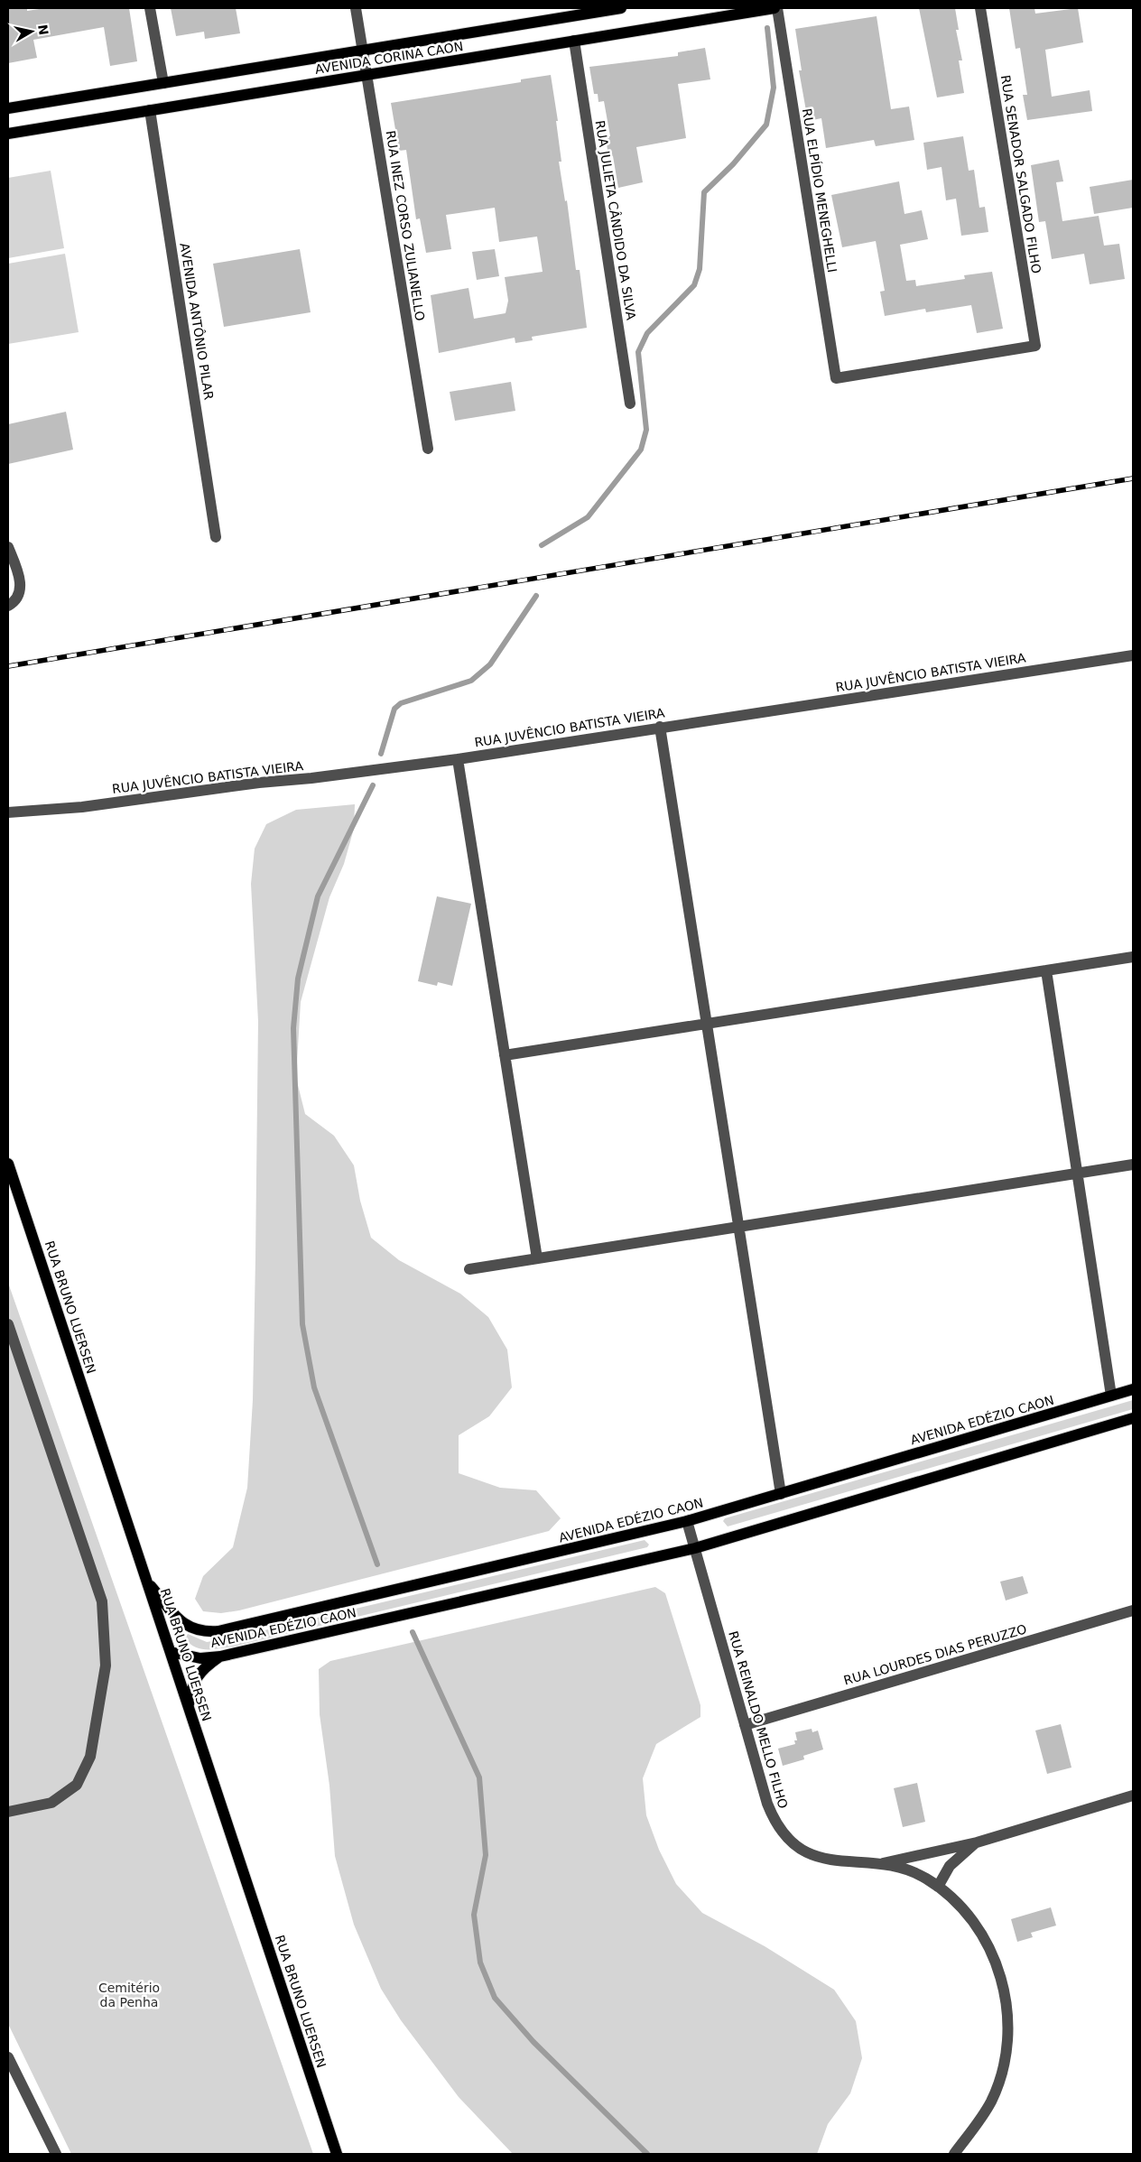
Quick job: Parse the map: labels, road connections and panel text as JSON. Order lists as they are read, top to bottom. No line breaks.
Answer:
{"streets":{"main road":["AVENIDA CORINA CAON","RUA BRUNO LUERSEN","AVENIDA EDÉZIO CAON"],"street":["RUA SENADOR SALGADO FILHO","RUA ELPÍDIO MENEGHELLI","RUA JULIETA CÂNDIDO DA SILVA","RUA INEZ CORSO ZULIANELLO","AVENIDA ANTÔNIO PILAR","RUA JUVÊNCIO BATISTA VIEIRA","RUA LOURDES DIAS PERUZZO","RUA REINALDO MELLO FILHO"]},"crossings":[["AVENIDA CORINA CAON","RUA ELPÍDIO MENEGHELLI"],["AVENIDA CORINA CAON","RUA JULIETA CÂNDIDO DA SILVA"],["AVENIDA CORINA CAON","RUA INEZ CORSO ZULIANELLO"],["AVENIDA CORINA CAON","AVENIDA ANTÔNIO PILAR"],["RUA SENADOR SALGADO FILHO","RUA ELPÍDIO MENEGHELLI"],["RUA BRUNO LUERSEN","AVENIDA EDÉZIO CAON"],["AVENIDA EDÉZIO CAON","RUA REINALDO MELLO FILHO"],["RUA LOURDES DIAS PERUZZO","RUA REINALDO MELLO FILHO"]],"parks":["Cemitério da Penha"],"north":"right"}
